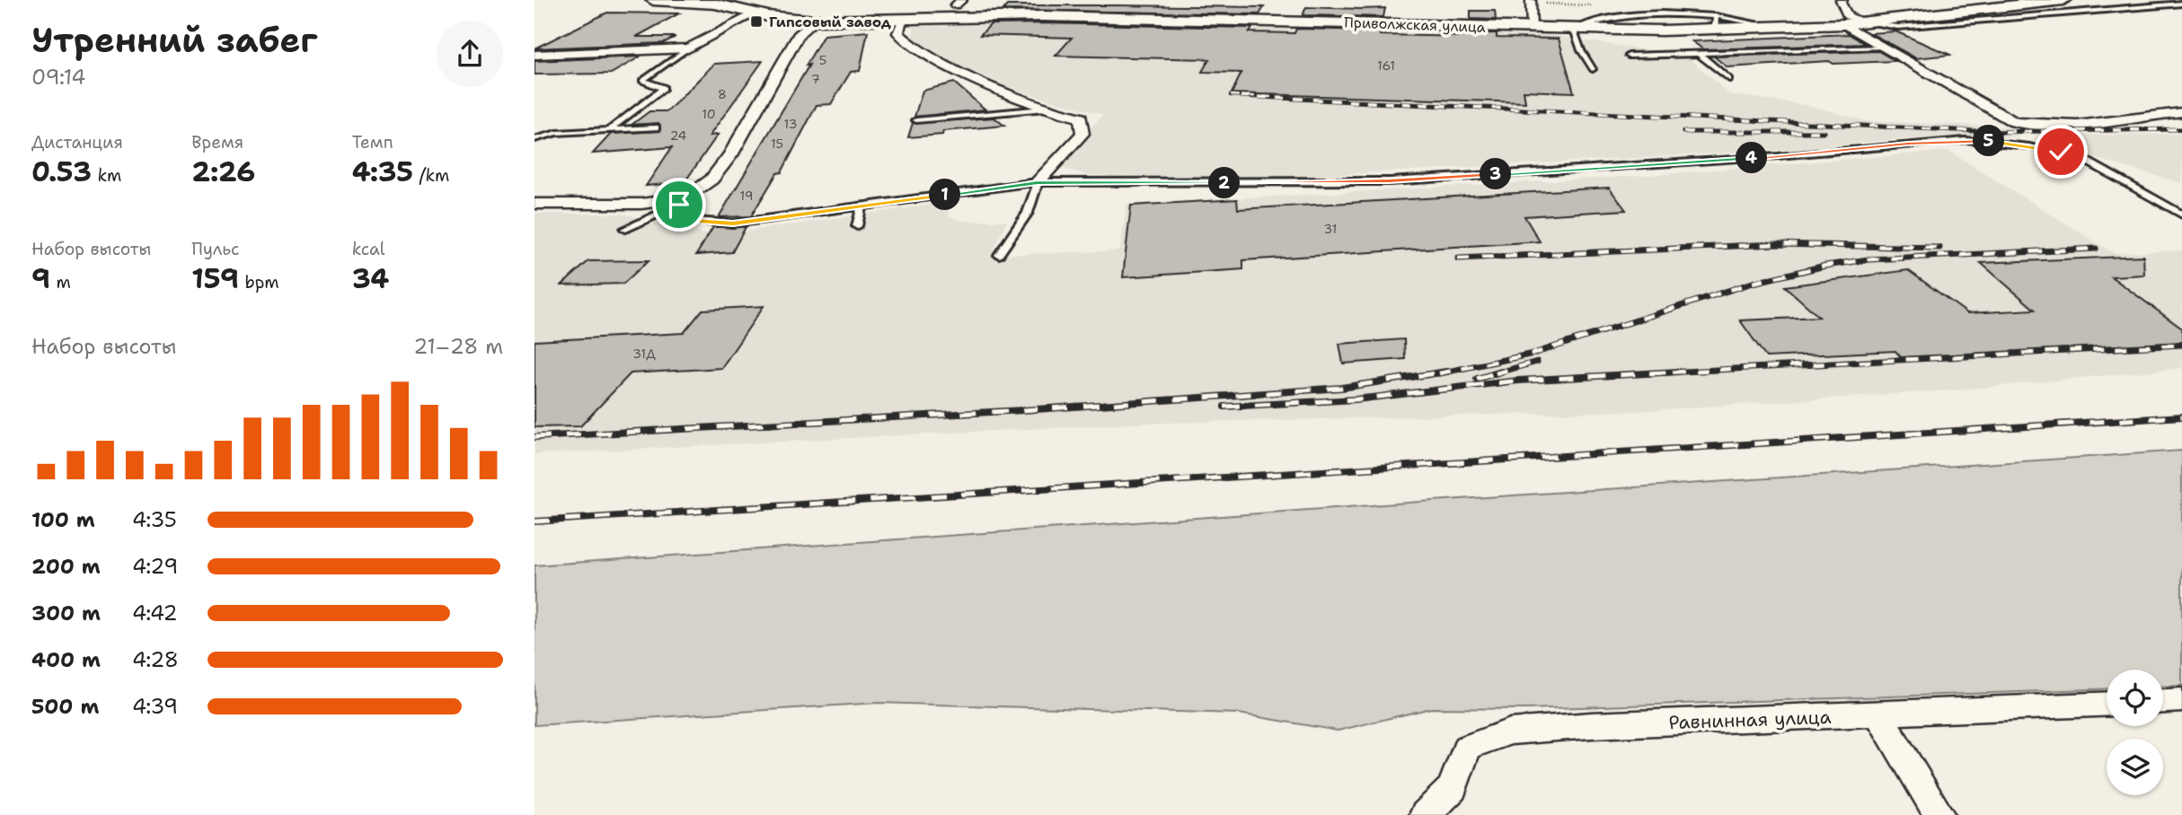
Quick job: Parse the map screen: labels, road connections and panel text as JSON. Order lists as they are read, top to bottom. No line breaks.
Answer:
{"streets":{"main road":["Приволжская улица"],"street":["Равнинная улица"]},"places":{"transit":["Гипсовый завод"]},"house_numbers":["5","161","7","8","10","13","24","15","19","31","31Д"],"page":{"heading":["Утренний забег","09:14"],"stats":[["Дистанция","0.53 km"],["Время","2:26"],["Темп","4:35 /km"],["Набор высоты","9 m"],["Пульс","159 bpm"],["kcal","34"]],"pins":["5","4","3","2","1"],"chart":["Набор высоты","21–28 m"],"list":[{"name":"100 m","note":"4:35"},{"name":"200 m","note":"4:29"},{"name":"300 m","note":"4:42"},{"name":"400 m","note":"4:28"},{"name":"500 m","note":"4:39"}]}}
